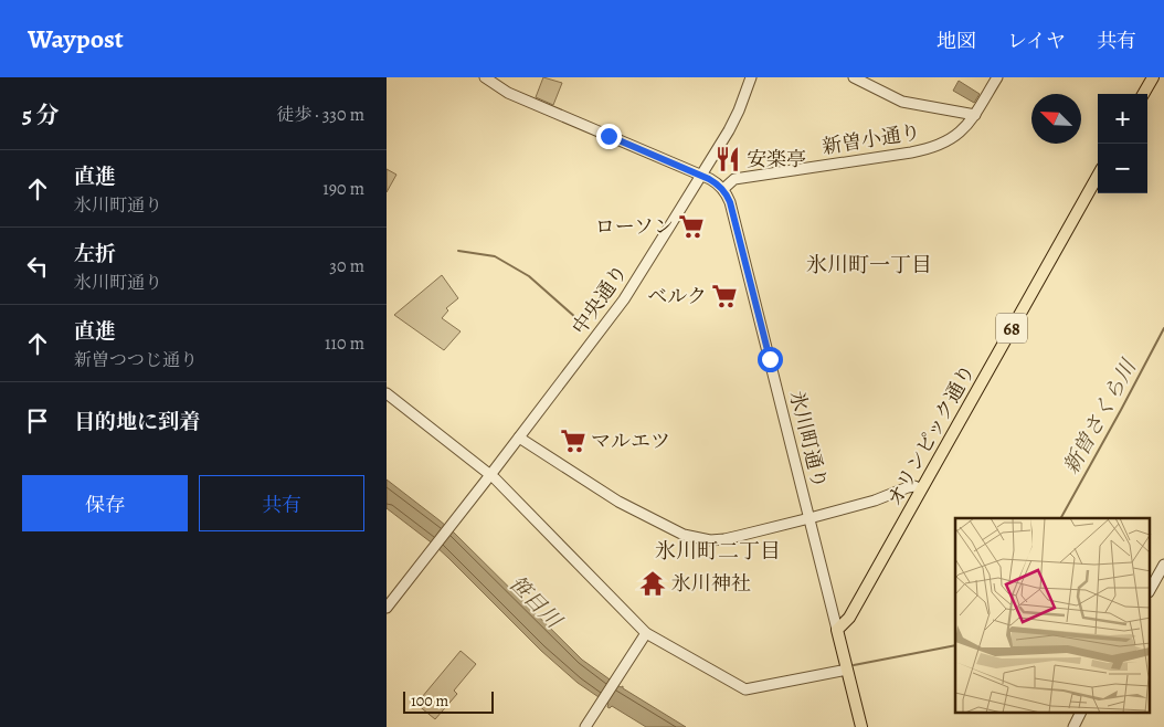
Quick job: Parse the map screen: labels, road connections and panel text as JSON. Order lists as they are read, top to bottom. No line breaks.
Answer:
{"streets":{"main road":["68","オリンピック通り"],"street":["新曽小通り","中央通り","氷川町通り"]},"crossings":[["新曽小通り","氷川町通り"],["オリンピック通り","氷川町通り"]],"districts":["氷川町一丁目","氷川町二丁目"],"water":["新曽さくら川","笹目川"],"places":{"restaurant":["安楽亭"],"supermarket":["ローソン","ベルク","マルエツ"],"temple":["氷川神社"]},"scale_bar":"100 m","north":"top left","page":{"header":"Waypost","nav":["地図","レイヤ","共有"],"heading":["5 分","徒歩 · 330 m"],"map_buttons":["+","−"],"list":[["直進","氷川町通り","190 m"],["左折","氷川町通り","30 m"],["直進","新曽つつじ通り","110 m"],"目的地に到着"],"buttons":["保存","共有"],"scale":"100 m"}}
